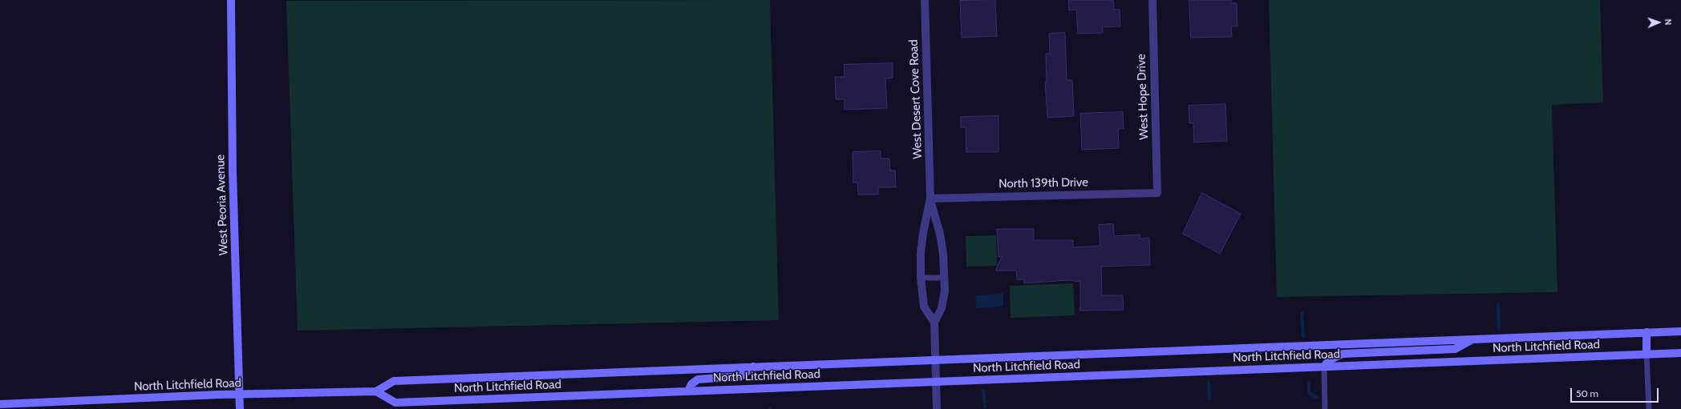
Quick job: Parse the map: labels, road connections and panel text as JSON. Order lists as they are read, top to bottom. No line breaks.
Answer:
{"streets":{"main road":["West Peoria Avenue","North Litchfield Road"],"street":["West Hope Drive","West Desert Cove Road","North 139th Drive"]},"crossings":[["West Hope Drive","North 139th Drive"],["West Desert Cove Road","North 139th Drive"],["West Desert Cove Road","North Litchfield Road"],["West Peoria Avenue","North Litchfield Road"]],"scale_bar":"50 m","north":"right"}
